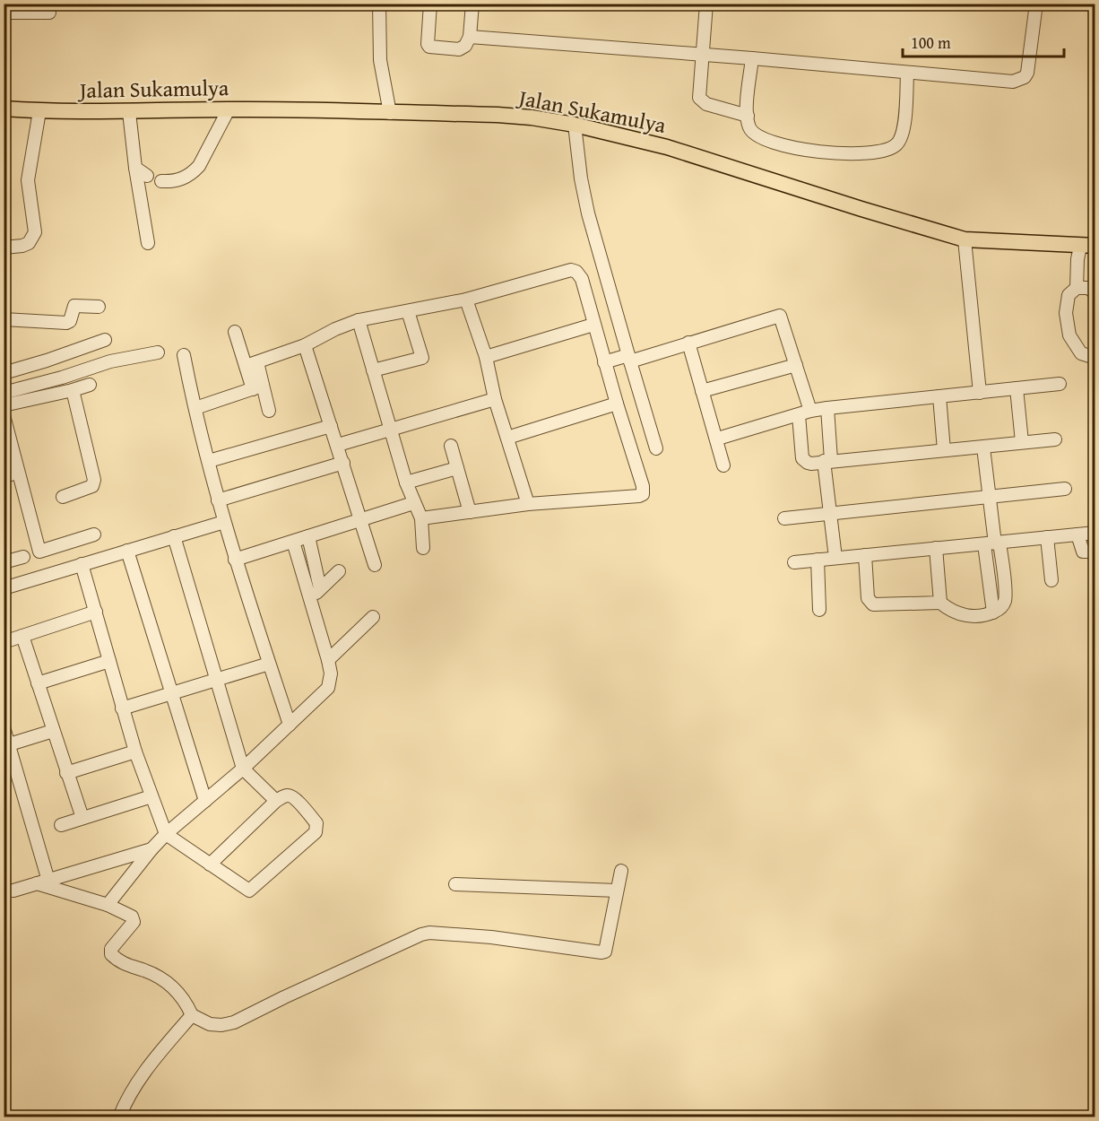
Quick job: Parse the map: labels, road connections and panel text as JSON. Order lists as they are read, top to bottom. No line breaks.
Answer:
{"streets":{"main road":["Jalan Sukamulya"]},"scale_bar":"100 m"}
